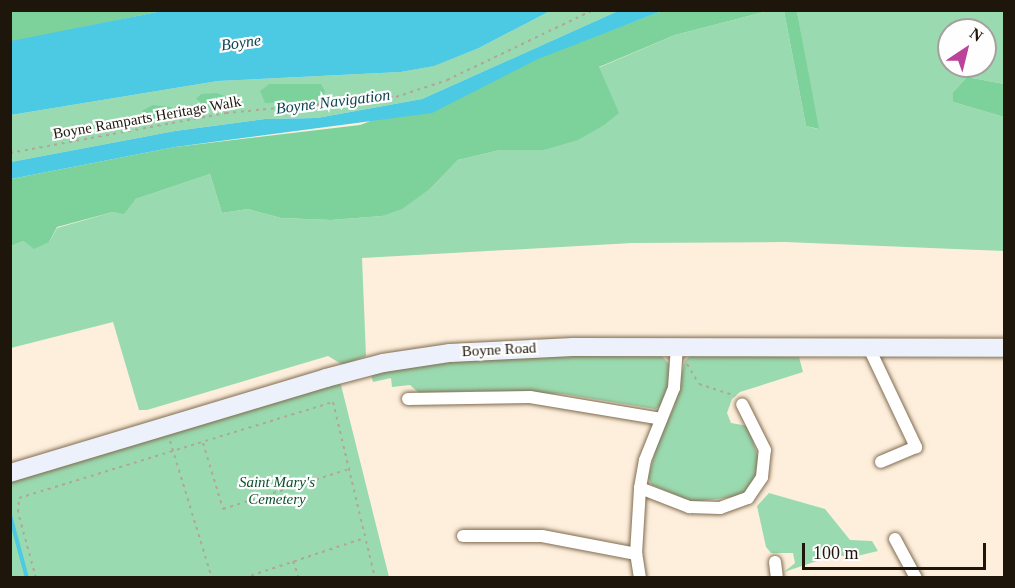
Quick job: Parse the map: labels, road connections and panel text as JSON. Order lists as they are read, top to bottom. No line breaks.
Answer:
{"streets":{"street":["Boyne Road"],"path":["Boyne Ramparts Heritage Walk"]},"water":["Boyne","Boyne Navigation"],"parks":["Saint Mary's Cemetery"],"scale_bar":"100 m","north":"top right"}
